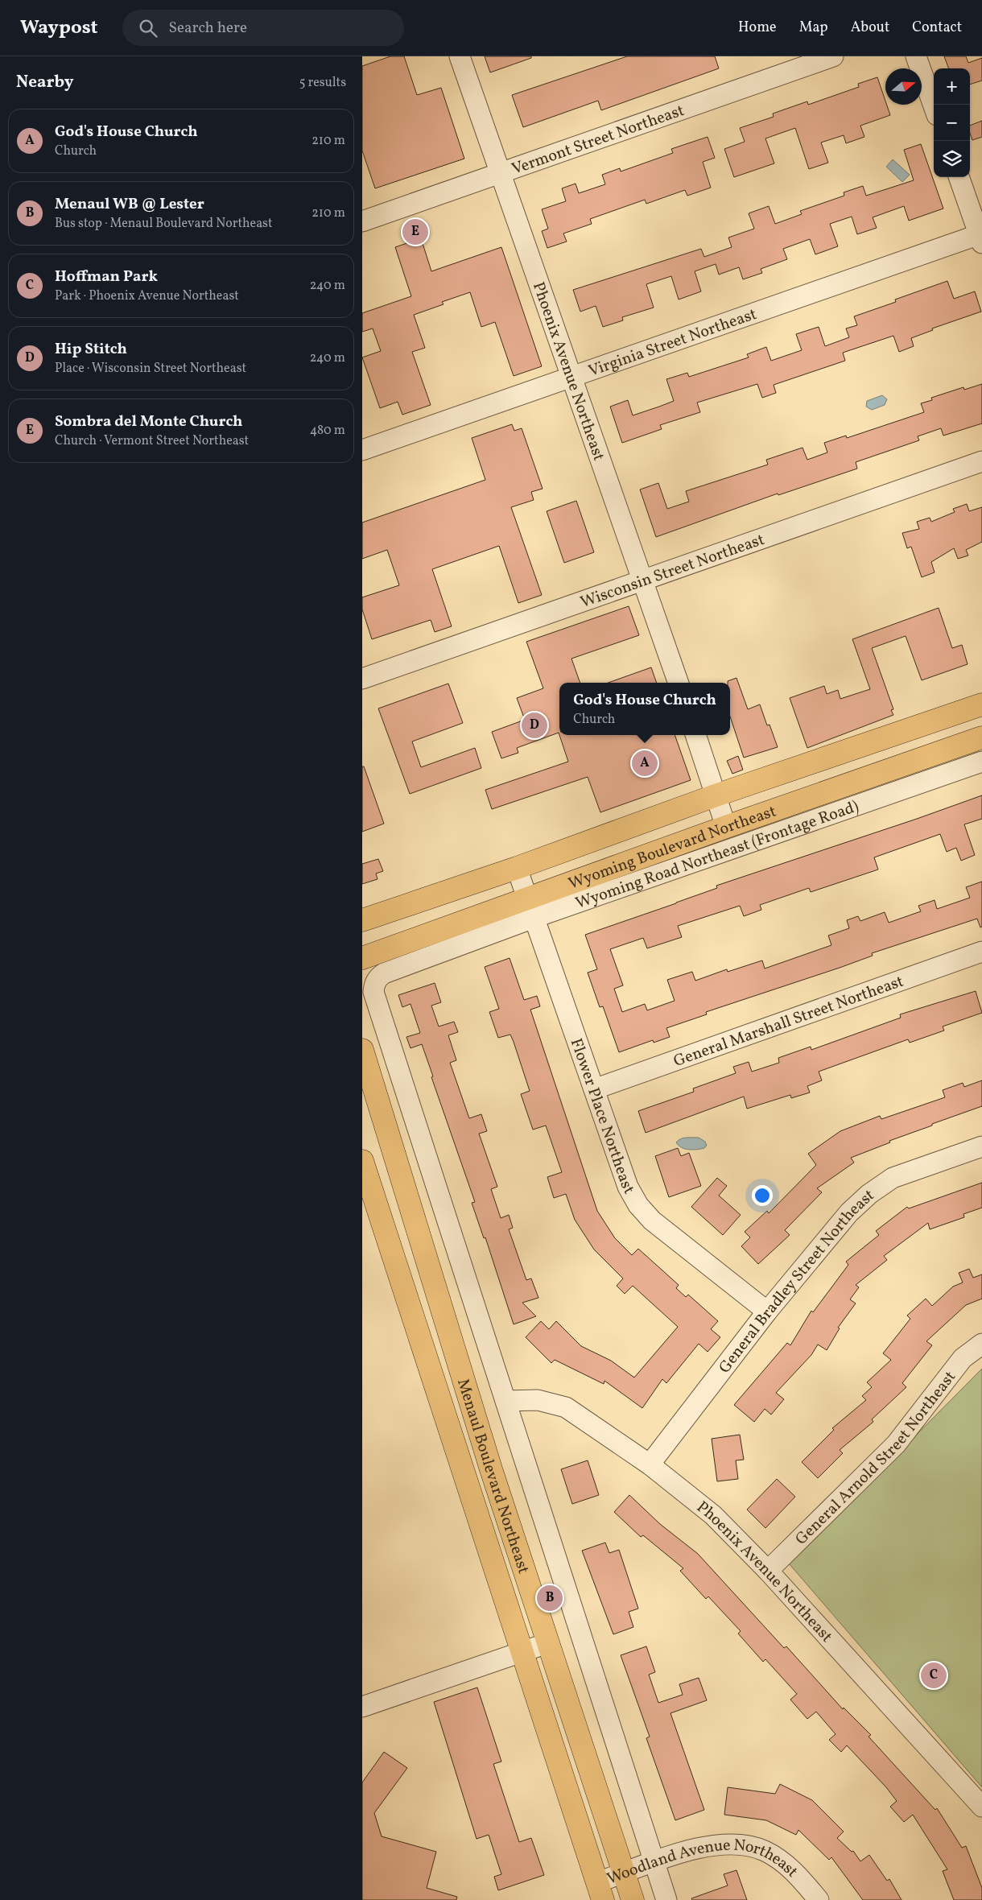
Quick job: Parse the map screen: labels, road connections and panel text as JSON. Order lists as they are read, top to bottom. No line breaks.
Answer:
{"streets":{"main road":["Wyoming Boulevard Northeast","Menaul Boulevard Northeast"],"street":["Vermont Street Northeast","Virginia Street Northeast","Phoenix Avenue Northeast","Wisconsin Street Northeast","Wyoming Road Northeast (Frontage Road)","General Marshall Street Northeast","Flower Place Northeast","General Bradley Street Northeast","General Arnold Street Northeast","Woodland Avenue Northeast"]},"crossings":[["Vermont Street Northeast","Phoenix Avenue Northeast"],["Virginia Street Northeast","Phoenix Avenue Northeast"],["Phoenix Avenue Northeast","Wisconsin Street Northeast"],["Phoenix Avenue Northeast","Wyoming Road Northeast (Frontage Road)"],["Phoenix Avenue Northeast","General Bradley Street Northeast"],["Phoenix Avenue Northeast","General Arnold Street Northeast"],["Wyoming Boulevard Northeast","Wyoming Road Northeast (Frontage Road)"],["Wyoming Boulevard Northeast","Flower Place Northeast"],["Wyoming Road Northeast (Frontage Road)","Flower Place Northeast"],["General Marshall Street Northeast","Flower Place Northeast"],["Flower Place Northeast","General Bradley Street Northeast"],["Menaul Boulevard Northeast","Woodland Avenue Northeast"]],"north":"right","page":{"header":"Waypost","search":"Search here","nav":["Home","Map","About","Contact"],"heading":["Nearby","5 results"],"map_buttons":["+","−"],"list":[{"mark":"A","name":"God's House Church","note":"Church","value":"210 m"},{"mark":"B","name":"Menaul WB @ Lester","note":"Bus stop · Menaul Boulevard Northeast","value":"210 m"},{"mark":"C","name":"Hoffman Park","note":"Park · Phoenix Avenue Northeast","value":"240 m"},{"mark":"D","name":"Hip Stitch","note":"Place · Wisconsin Street Northeast","value":"240 m"},{"mark":"E","name":"Sombra del Monte Church","note":"Church · Vermont Street Northeast","value":"480 m"}],"pins":["E","D","A","B","C"],"popup":["God's House Church","Church"]}}
